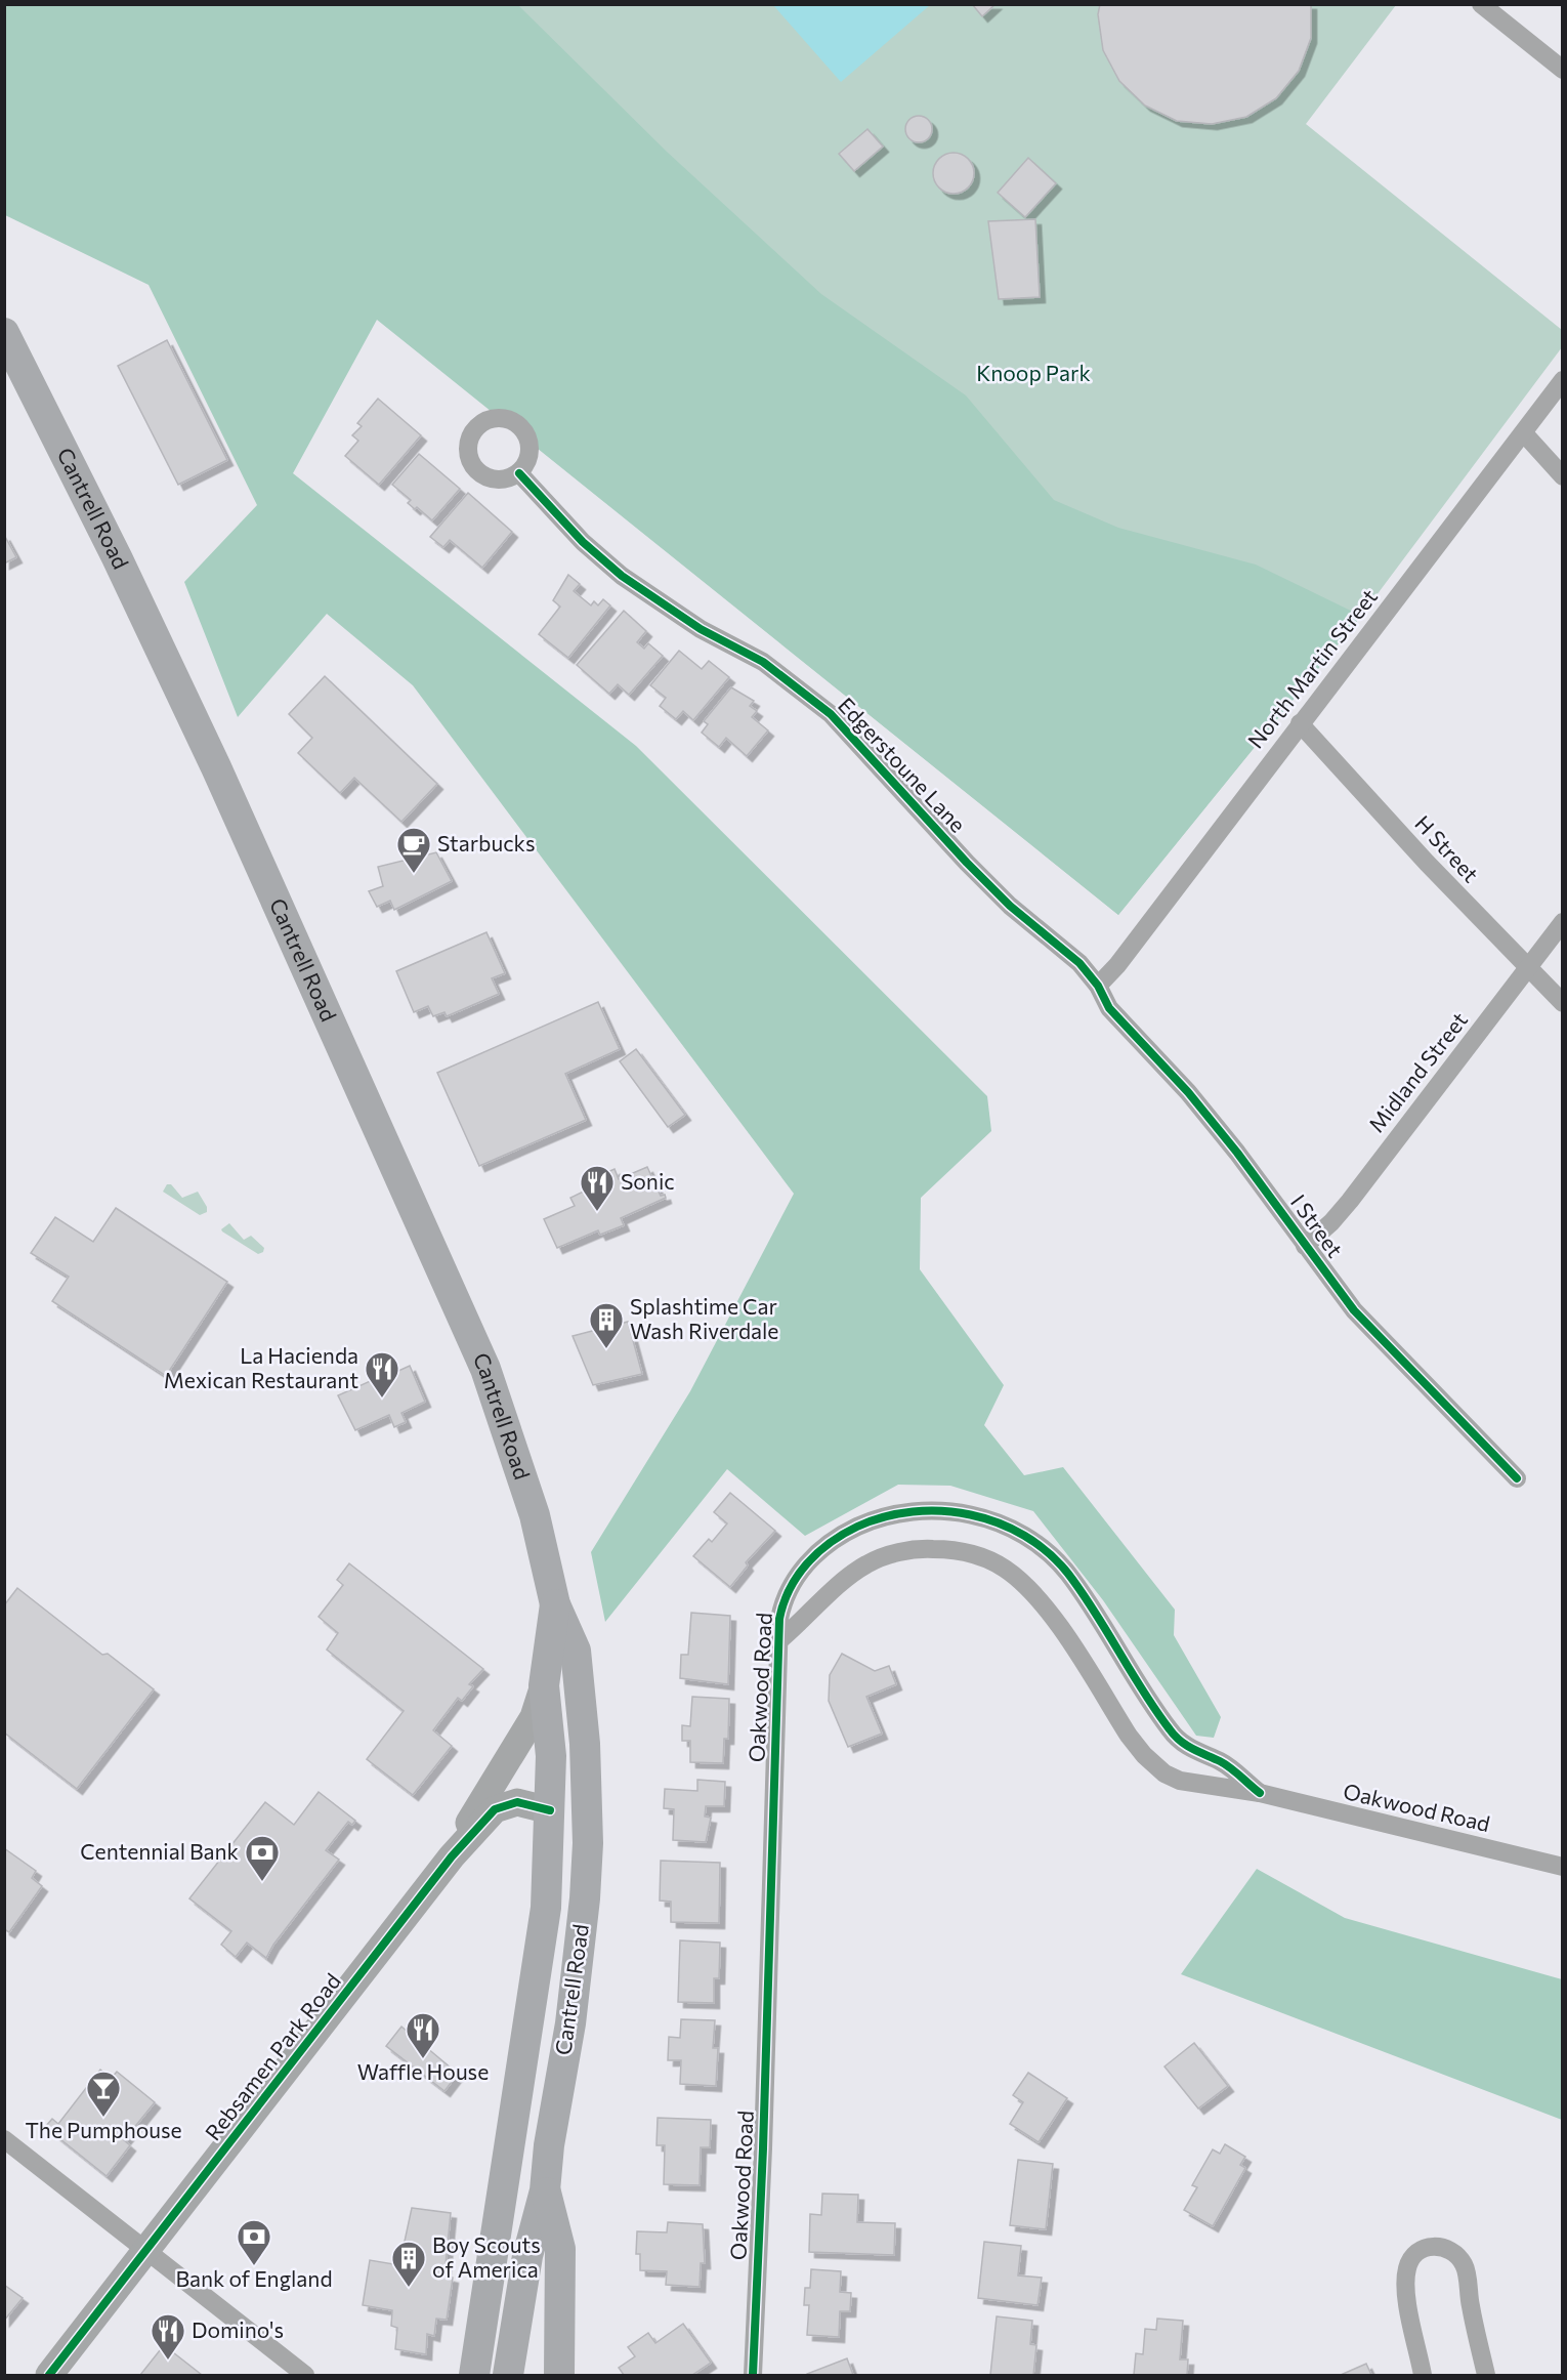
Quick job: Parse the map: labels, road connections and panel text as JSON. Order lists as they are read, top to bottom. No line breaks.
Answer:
{"streets":{"main road":["Cantrell Road"],"street":["North Martin Street","Edgerstoune Lane","H Street","Midland Street","I Street","Oakwood Road","Rebsamen Park Road"]},"crossings":[["Cantrell Road","Rebsamen Park Road"],["North Martin Street","Edgerstoune Lane"],["North Martin Street","H Street"],["North Martin Street","I Street"],["Edgerstoune Lane","I Street"],["H Street","Midland Street"],["Midland Street","I Street"]],"parks":["Knoop Park"],"places":{"cafe":["Starbucks"],"restaurant":["Sonic","La Hacienda Mexican Restaurant","Waffle House","Domino's"],"building":["Splashtime Car Wash Riverdale","Boy Scouts of America"],"bank":["Centennial Bank","Bank of England"],"bar":["The Pumphouse"]}}
